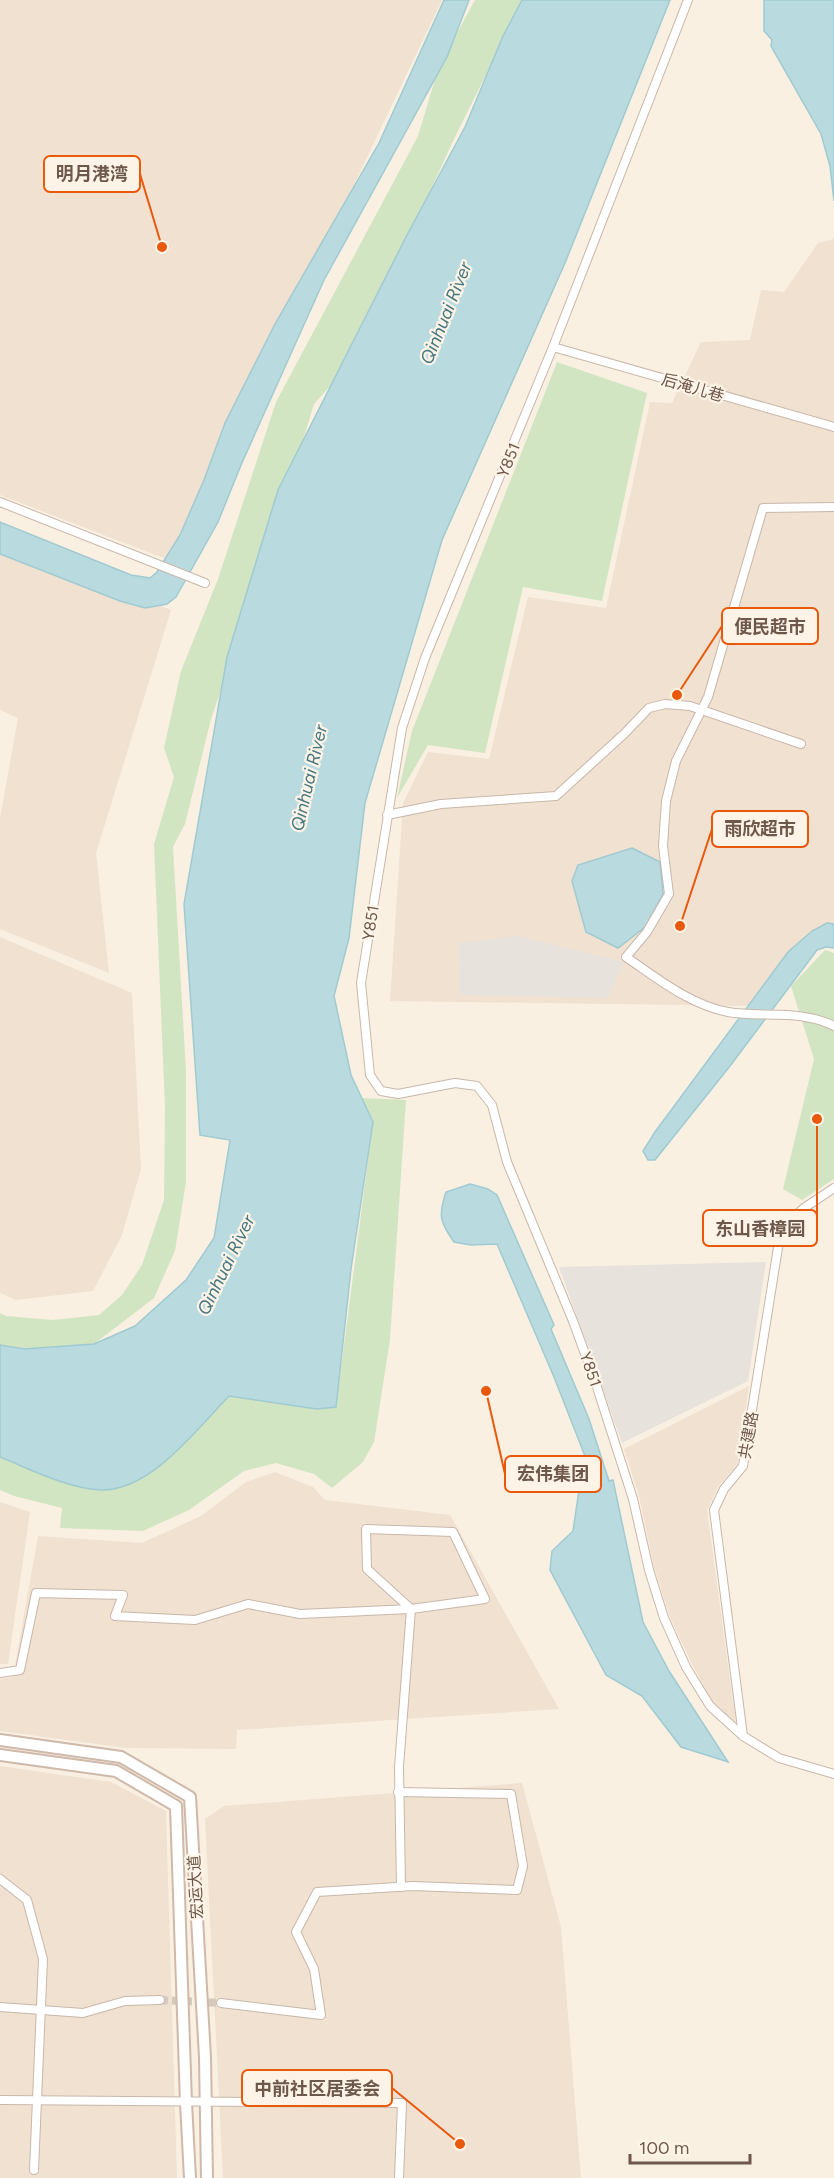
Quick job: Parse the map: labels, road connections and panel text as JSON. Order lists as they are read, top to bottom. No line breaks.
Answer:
{"streets":{"main road":["宏运大道"],"street":["后淹儿巷","Y851","共建路"]},"crossings":[["后淹儿巷","Y851"],["Y851","共建路"]],"water":["Qinhuai River"],"places":["明月港湾","便民超市","雨欣超市","东山香樟园","宏伟集团","中前社区居委会"],"scale_bar":"100 m"}
